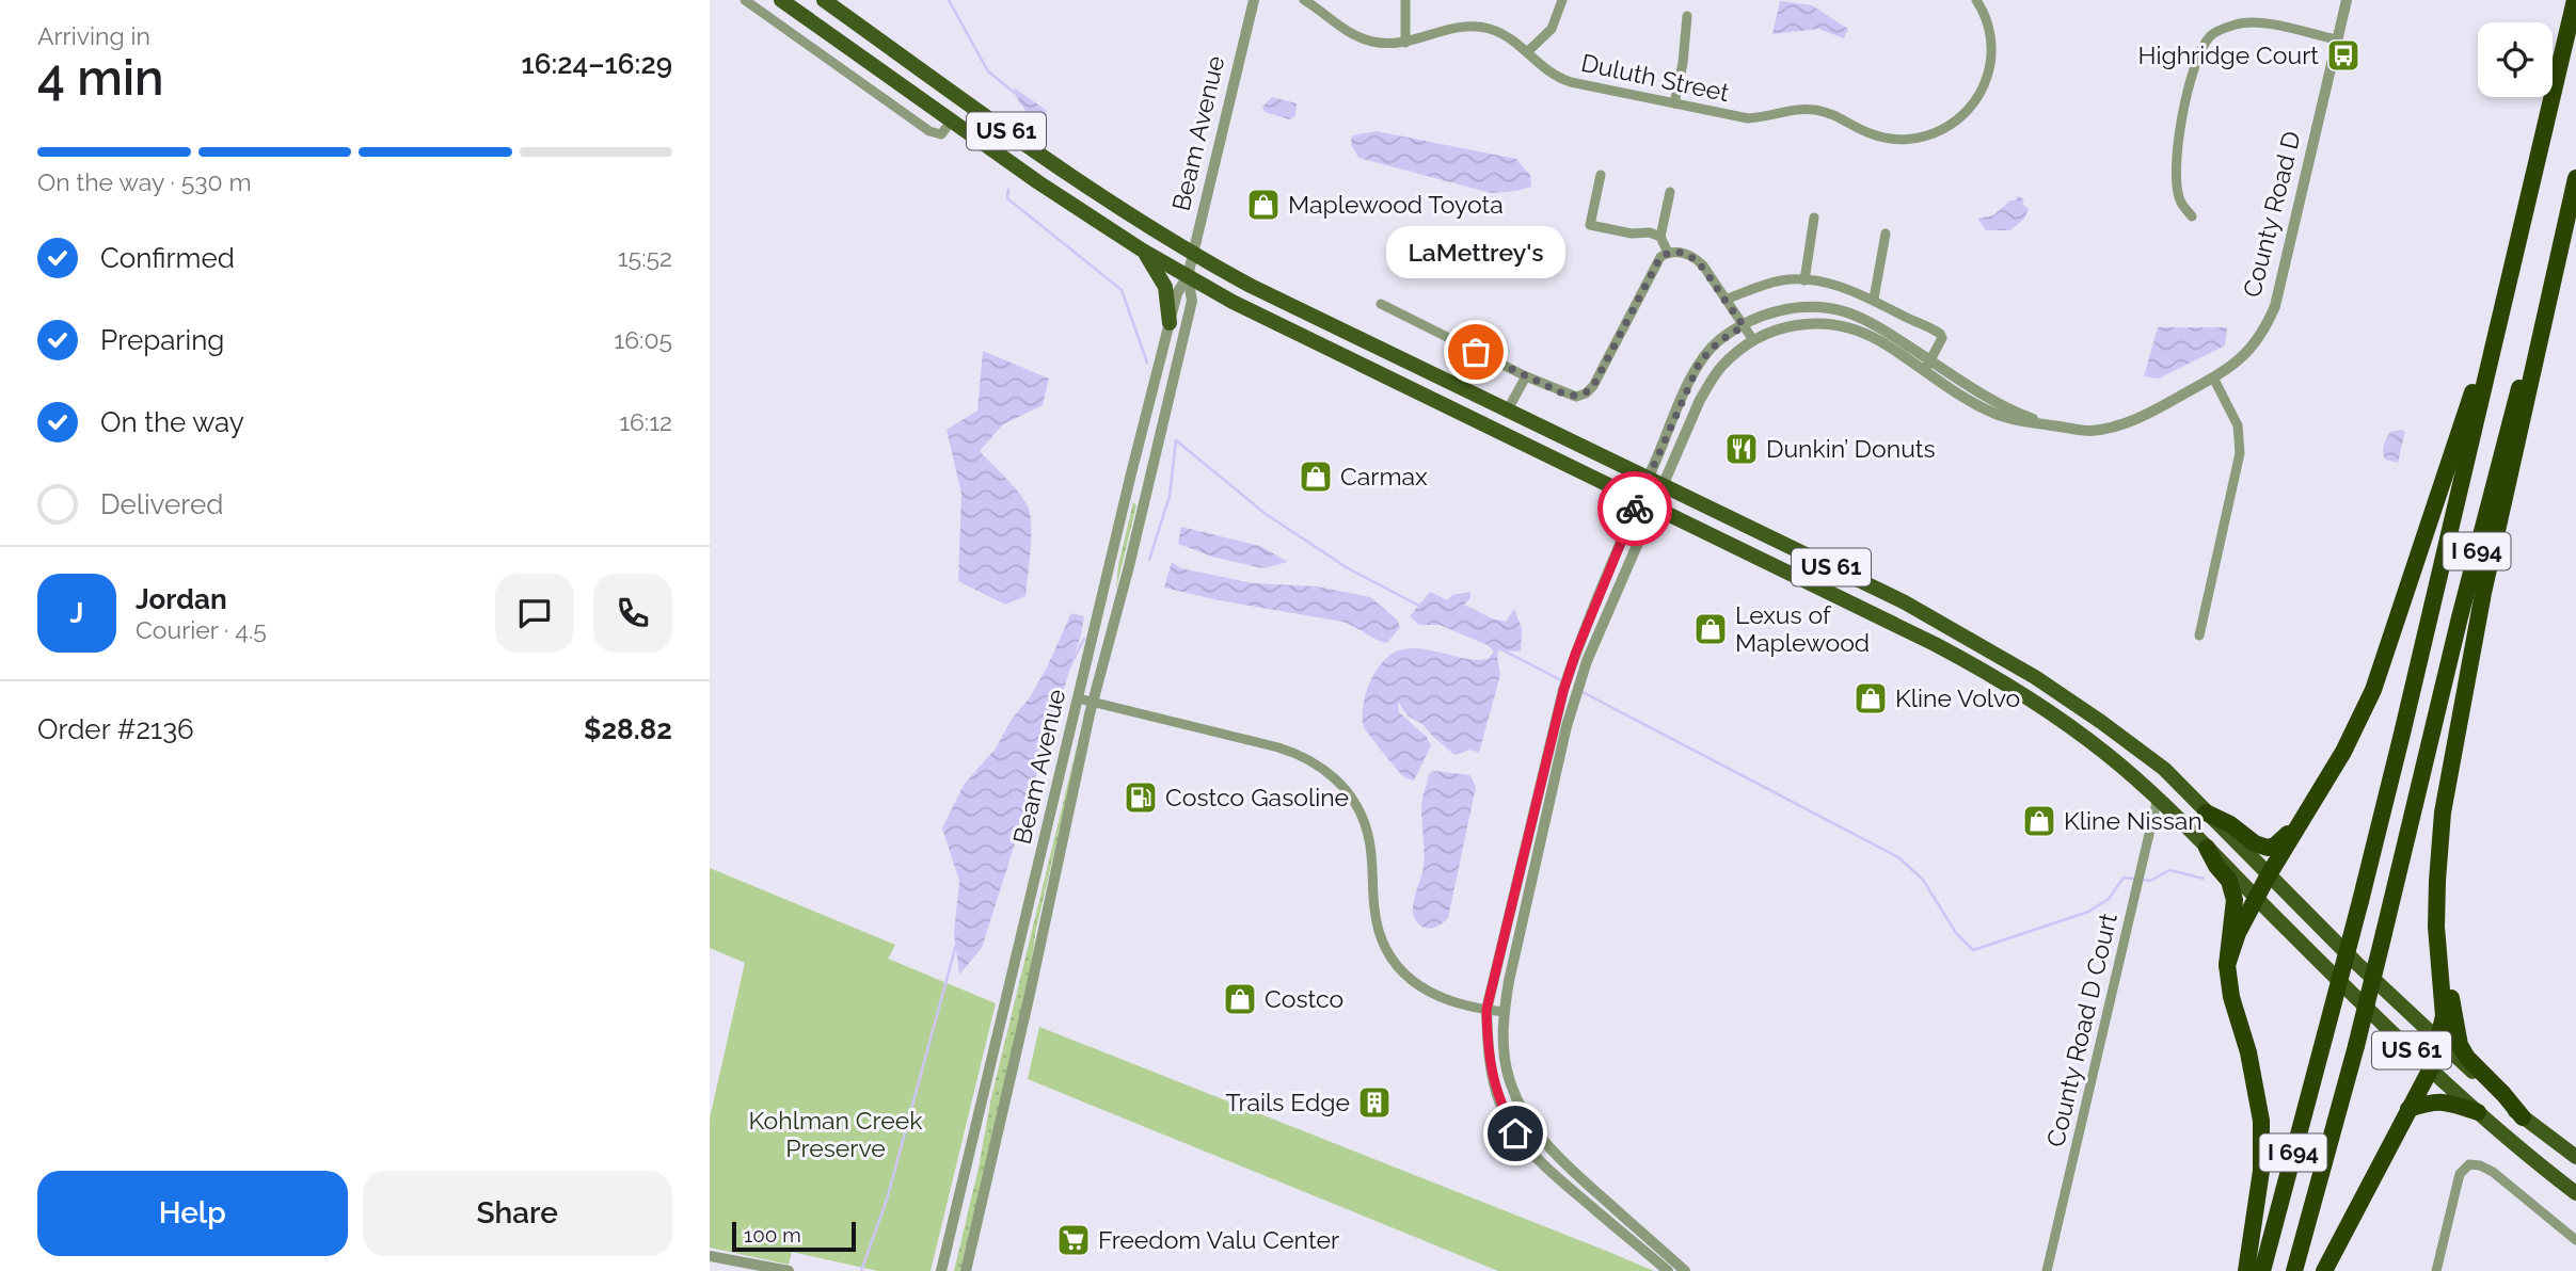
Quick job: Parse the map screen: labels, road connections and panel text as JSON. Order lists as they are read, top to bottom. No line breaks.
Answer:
{"streets":{"highway":["I 694"],"main road":["US 61"],"street":["Duluth Street","Beam Avenue","County Road D","County Road D Court"]},"crossings":[["US 61","Beam Avenue"],["US 61","County Road D Court"]],"parks":["Kohlman Creek Preserve"],"places":{"bus stop":["Highridge Court"],"shop":["Maplewood Toyota","Carmax","Lexus of Maplewood","Kline Volvo","Kline Nissan","Costco"],"other":["LaMettrey's"],"restaurant":["Dunkin’ Donuts"],"fuel station":["Costco Gasoline"],"building":["Trails Edge"],"supermarket":["Freedom Valu Center"]},"scale_bar":"100 m","page":{"heading":["4 min","Arriving in","16:24–16:29"],"panel":["Jordan","Courier · 4.5","Order #2136","$28.82"],"bar":"On the way · 530 m","list":[["Confirmed","15:52"],["Preparing","16:05"],["On the way","16:12"],"Delivered"],"bubble":"LaMettrey's","round":"J","buttons":["Help","Share"],"scale":"100 m"}}
